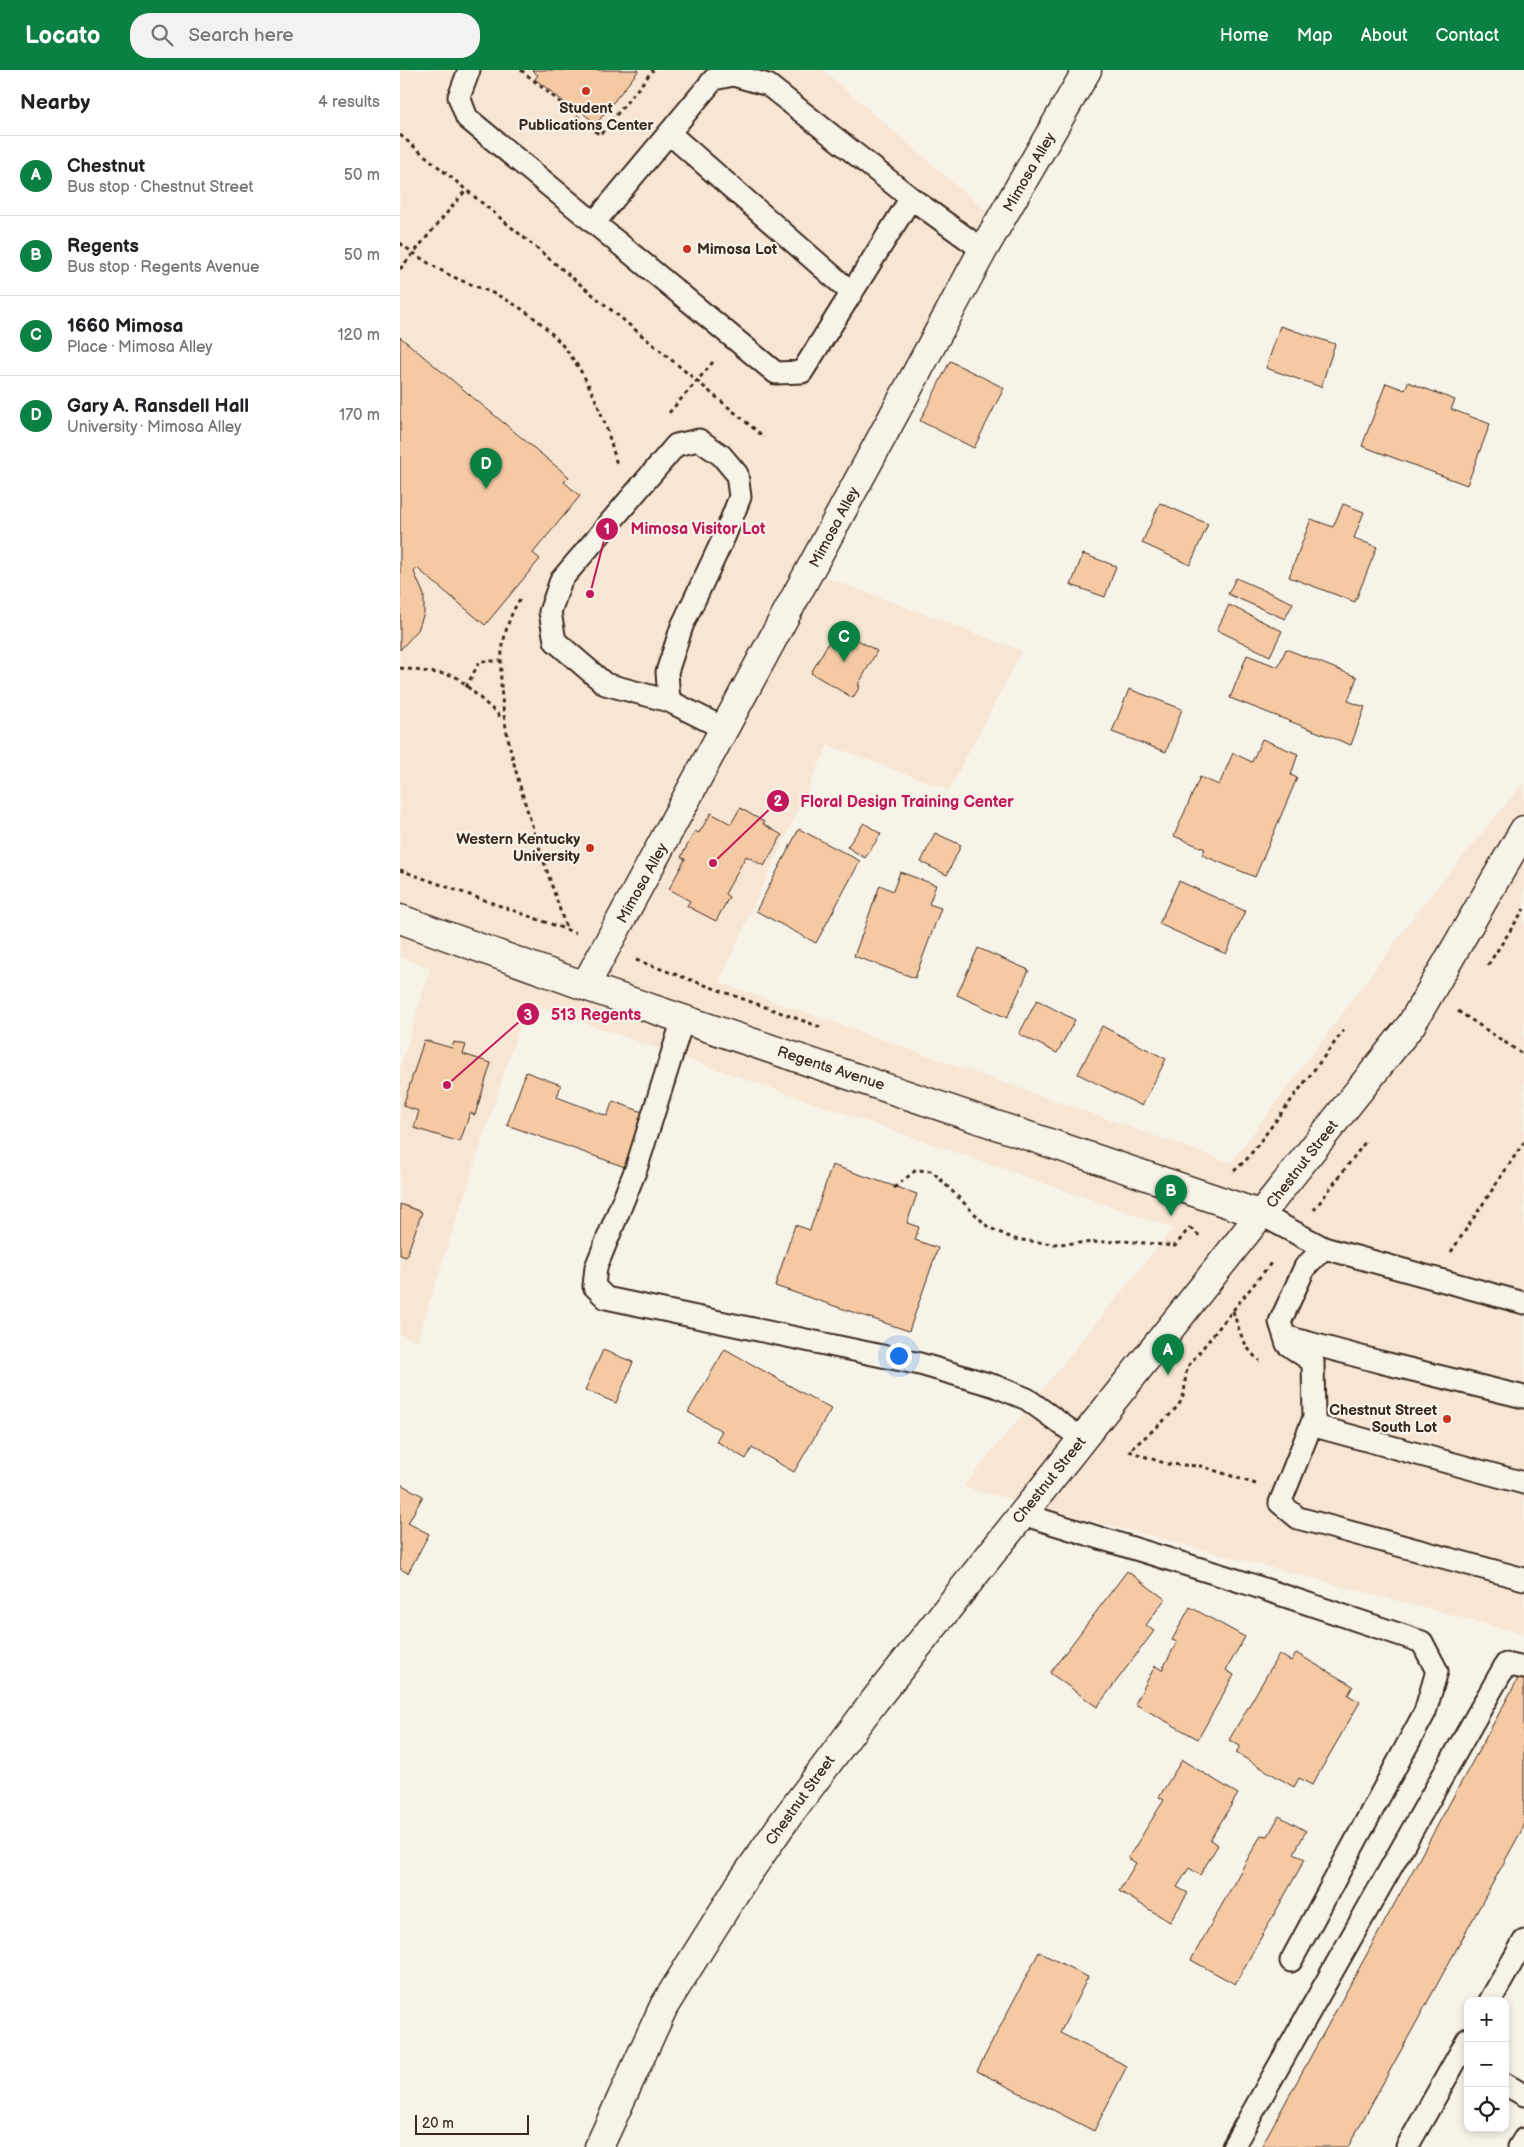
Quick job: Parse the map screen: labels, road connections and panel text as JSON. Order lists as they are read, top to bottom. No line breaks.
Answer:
{"streets":{"street":["Mimosa Alley","Regents Avenue","Chestnut Street"]},"crossings":[["Mimosa Alley","Regents Avenue"],["Regents Avenue","Chestnut Street"]],"places":["Student Publications Center","Mimosa Lot","Mimosa Visitor Lot","Western Kentucky University","Floral Design Training Center","513 Regents","Chestnut Street South Lot"],"scale_bar":"20 m","page":{"header":"Locato","search":"Search here","nav":["Home","Map","About","Contact"],"heading":["Nearby","4 results"],"list":[{"mark":"A","name":"Chestnut","note":"Bus stop · Chestnut Street","value":"50 m"},{"mark":"B","name":"Regents","note":"Bus stop · Regents Avenue","value":"50 m"},{"mark":"C","name":"1660 Mimosa","note":"Place · Mimosa Alley","value":"120 m"},{"mark":"D","name":"Gary A. Ransdell Hall","note":"University · Mimosa Alley","value":"170 m"}],"pins":["D","C","B","A"],"map_buttons":["+","−"],"scale":"20 m"}}
